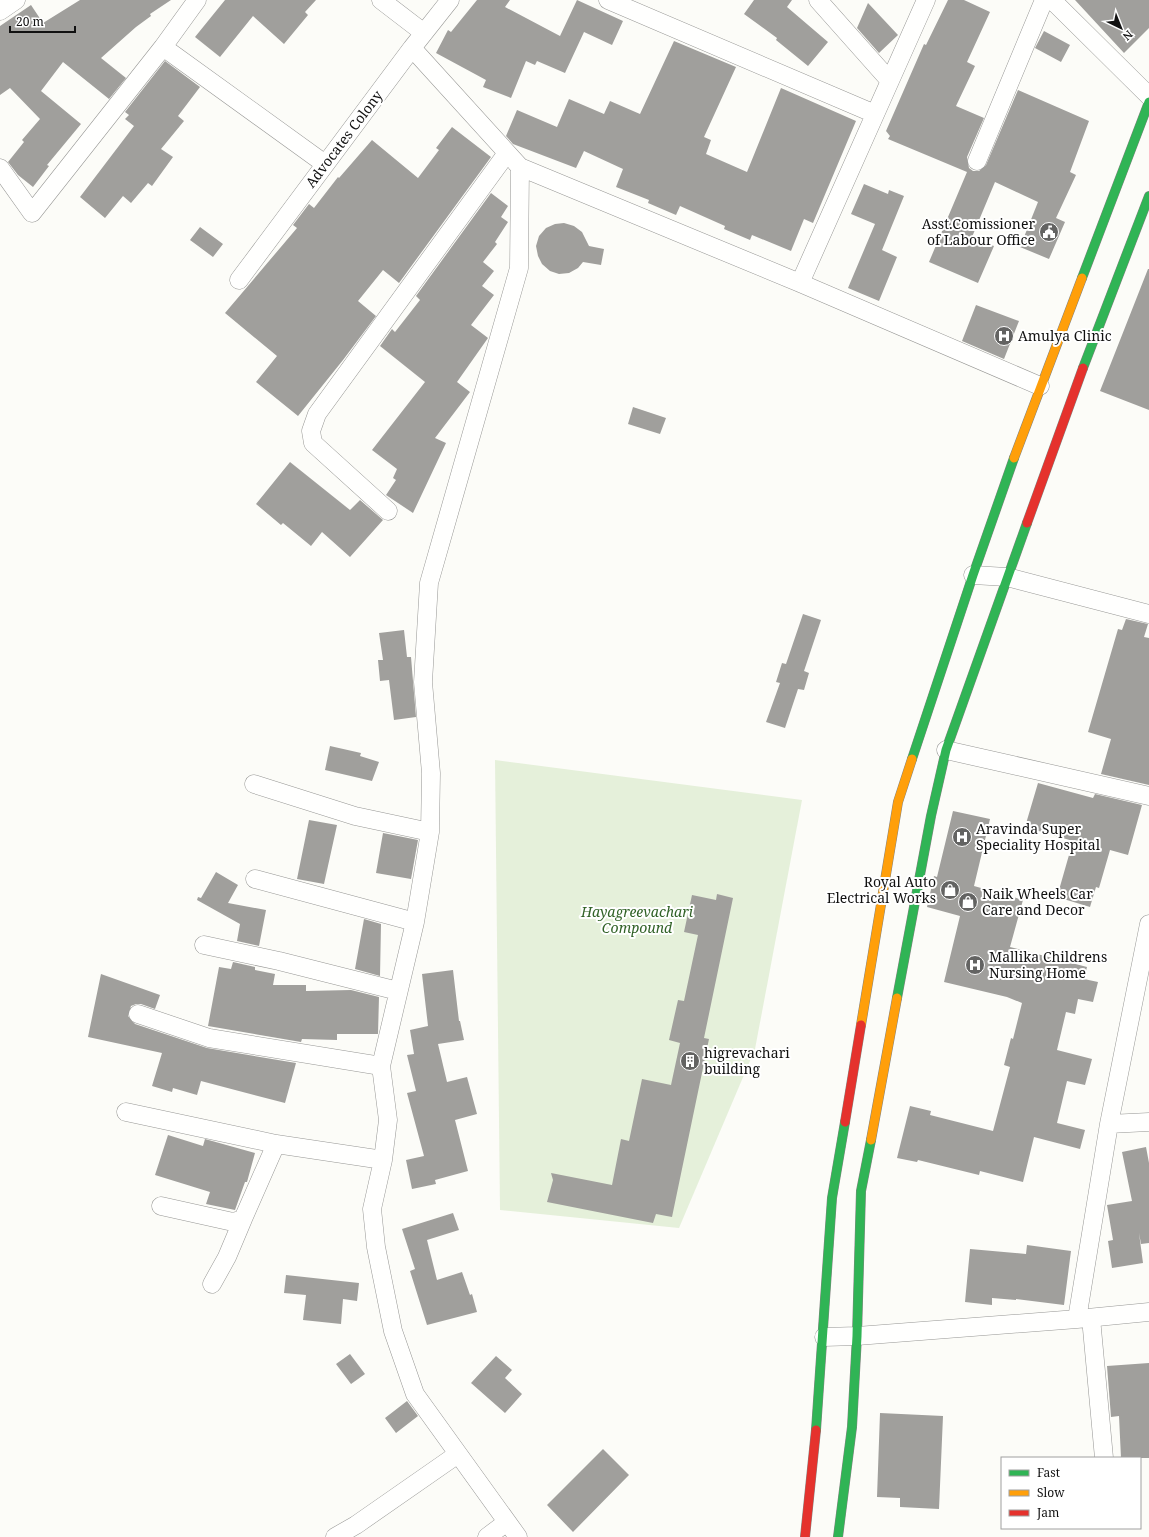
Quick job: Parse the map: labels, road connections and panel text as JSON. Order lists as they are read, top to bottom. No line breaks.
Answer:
{"streets":{"street":["Advocates Colony"]},"parks":["Hayagreevachari Compound"],"places":{"public building":["Asst.Comissioner of Labour Office"],"hospital":["Amulya Clinic","Aravinda Super Speciality Hospital","Mallika Childrens Nursing Home"],"shop":["Royal Auto Electrical Works","Naik Wheels Car Care and Decor"],"building":["higrevachari building"]},"legend":["Fast","Slow","Jam"],"scale_bar":"20 m","north":"bottom right"}
